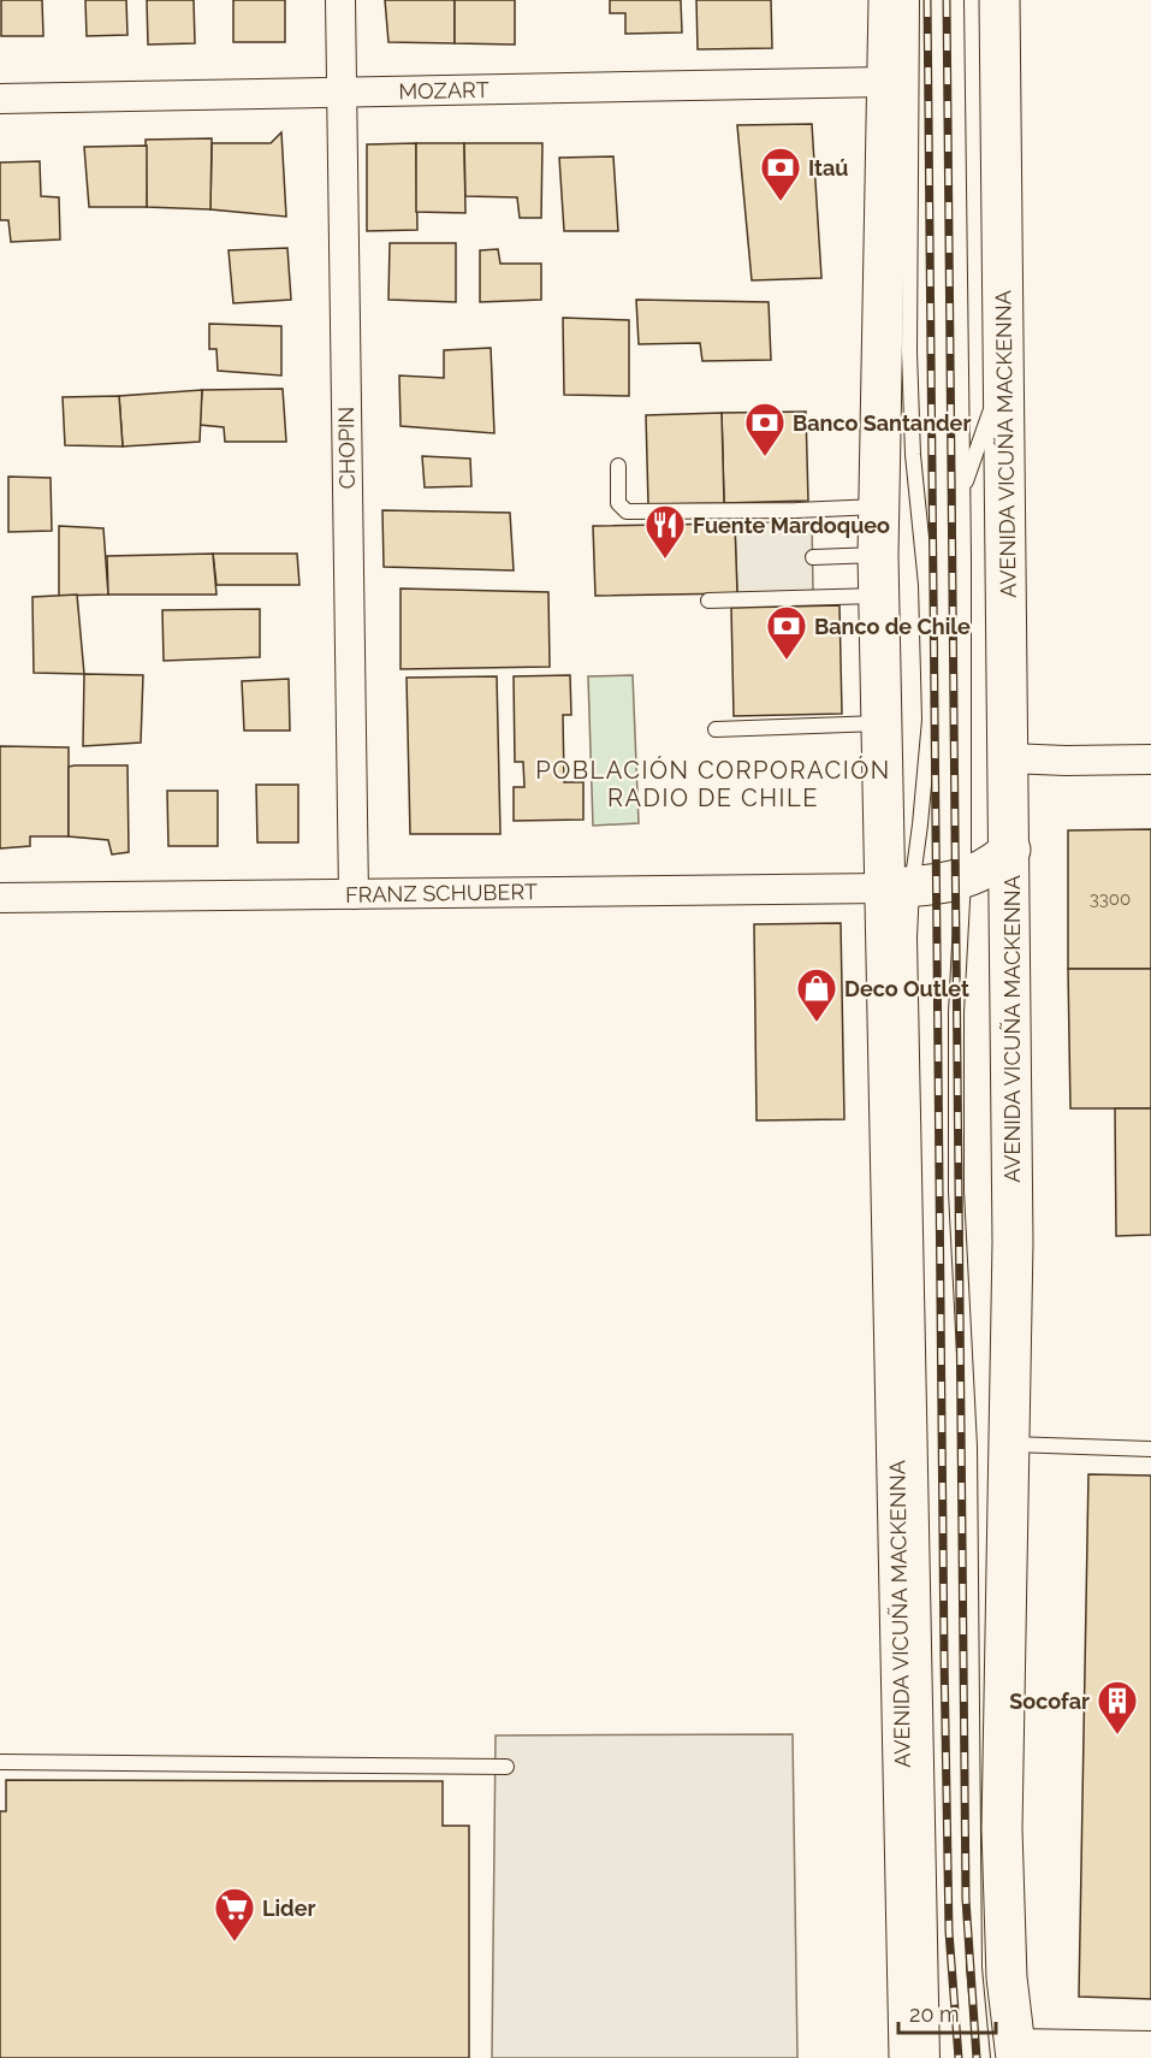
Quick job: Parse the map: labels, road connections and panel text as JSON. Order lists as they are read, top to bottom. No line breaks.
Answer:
{"streets":{"main road":["AVENIDA VICUÑA MACKENNA"],"street":["MOZART","CHOPIN","FRANZ SCHUBERT"]},"crossings":[["MOZART","AVENIDA VICUÑA MACKENNA"],["MOZART","CHOPIN"],["AVENIDA VICUÑA MACKENNA","FRANZ SCHUBERT"],["CHOPIN","FRANZ SCHUBERT"]],"districts":["POBLACIÓN CORPORACIÓN RADIO DE CHILE"],"places":{"bank":["Itaú","Banco Santander","Banco de Chile"],"restaurant":["Fuente Mardoqueo"],"shop":["Deco Outlet"],"building":["Socofar"],"supermarket":["Lider"]},"house_numbers":["3300"],"scale_bar":"20 m"}
